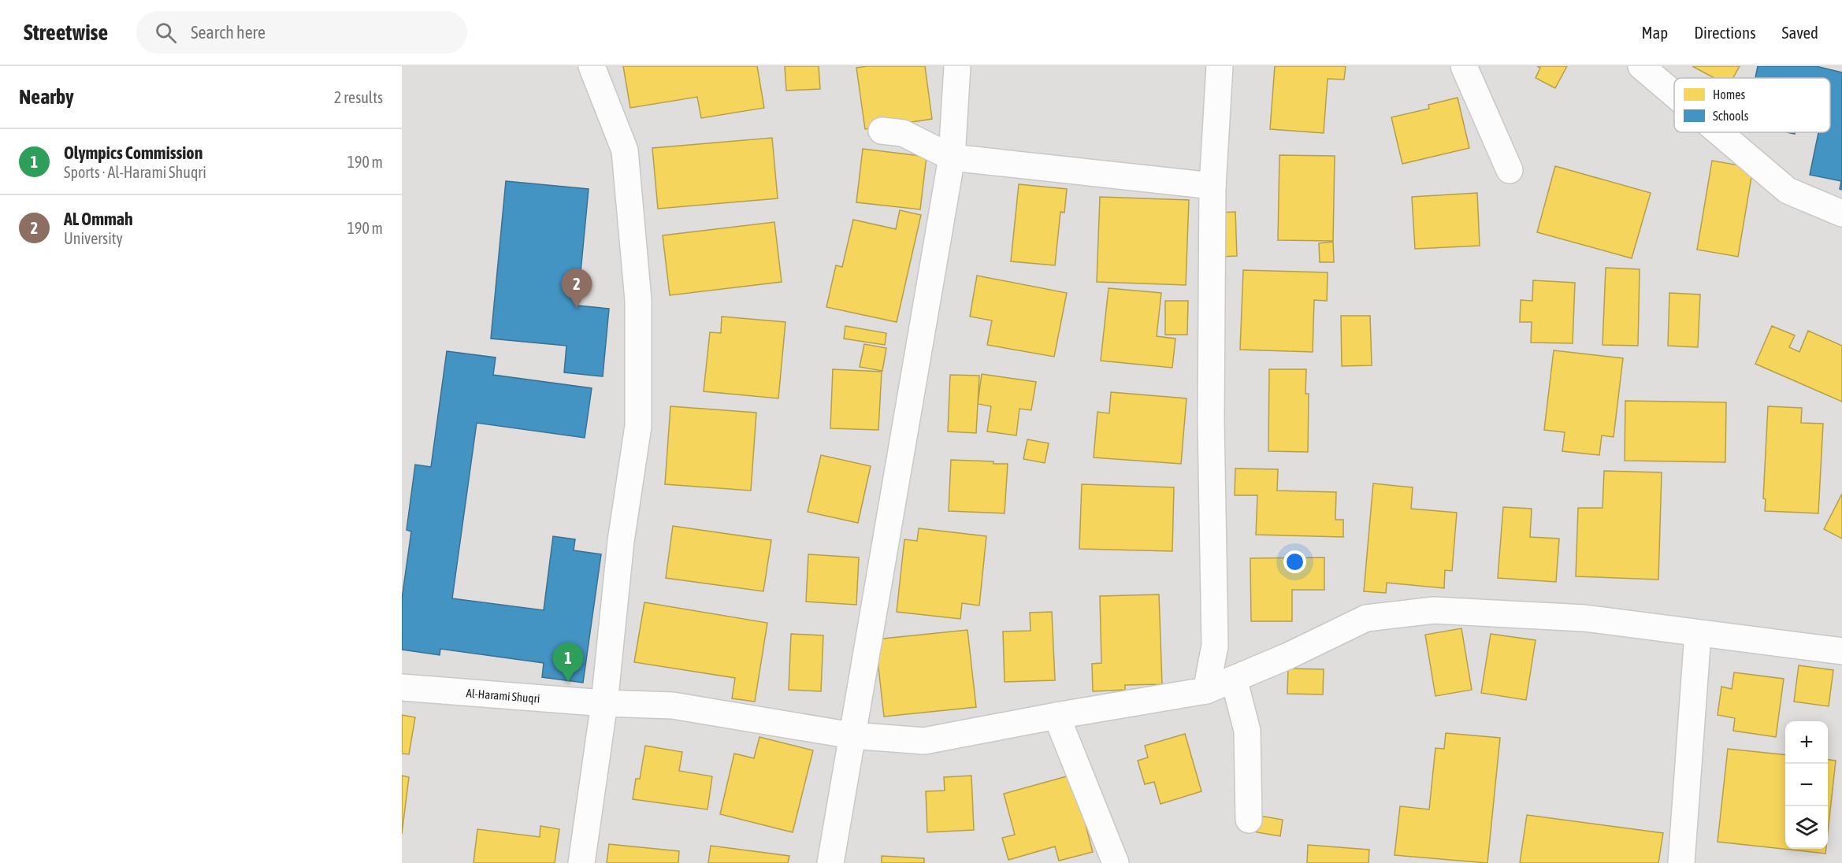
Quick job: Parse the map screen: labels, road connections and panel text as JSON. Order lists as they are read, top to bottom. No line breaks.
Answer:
{"streets":{"street":["Al-Harami Shuqri"]},"legend":["Homes","Schools"],"page":{"header":"Streetwise","search":"Search here","nav":["Map","Directions","Saved"],"heading":["Nearby","2 results"],"list":[{"mark":"1","name":"Olympics Commission","note":"Sports · Al-Harami Shuqri","value":"190 m"},{"mark":"2","name":"AL Ommah","note":"University","value":"190 m"}],"pins":["2","1"],"map_buttons":["+","−"]}}
